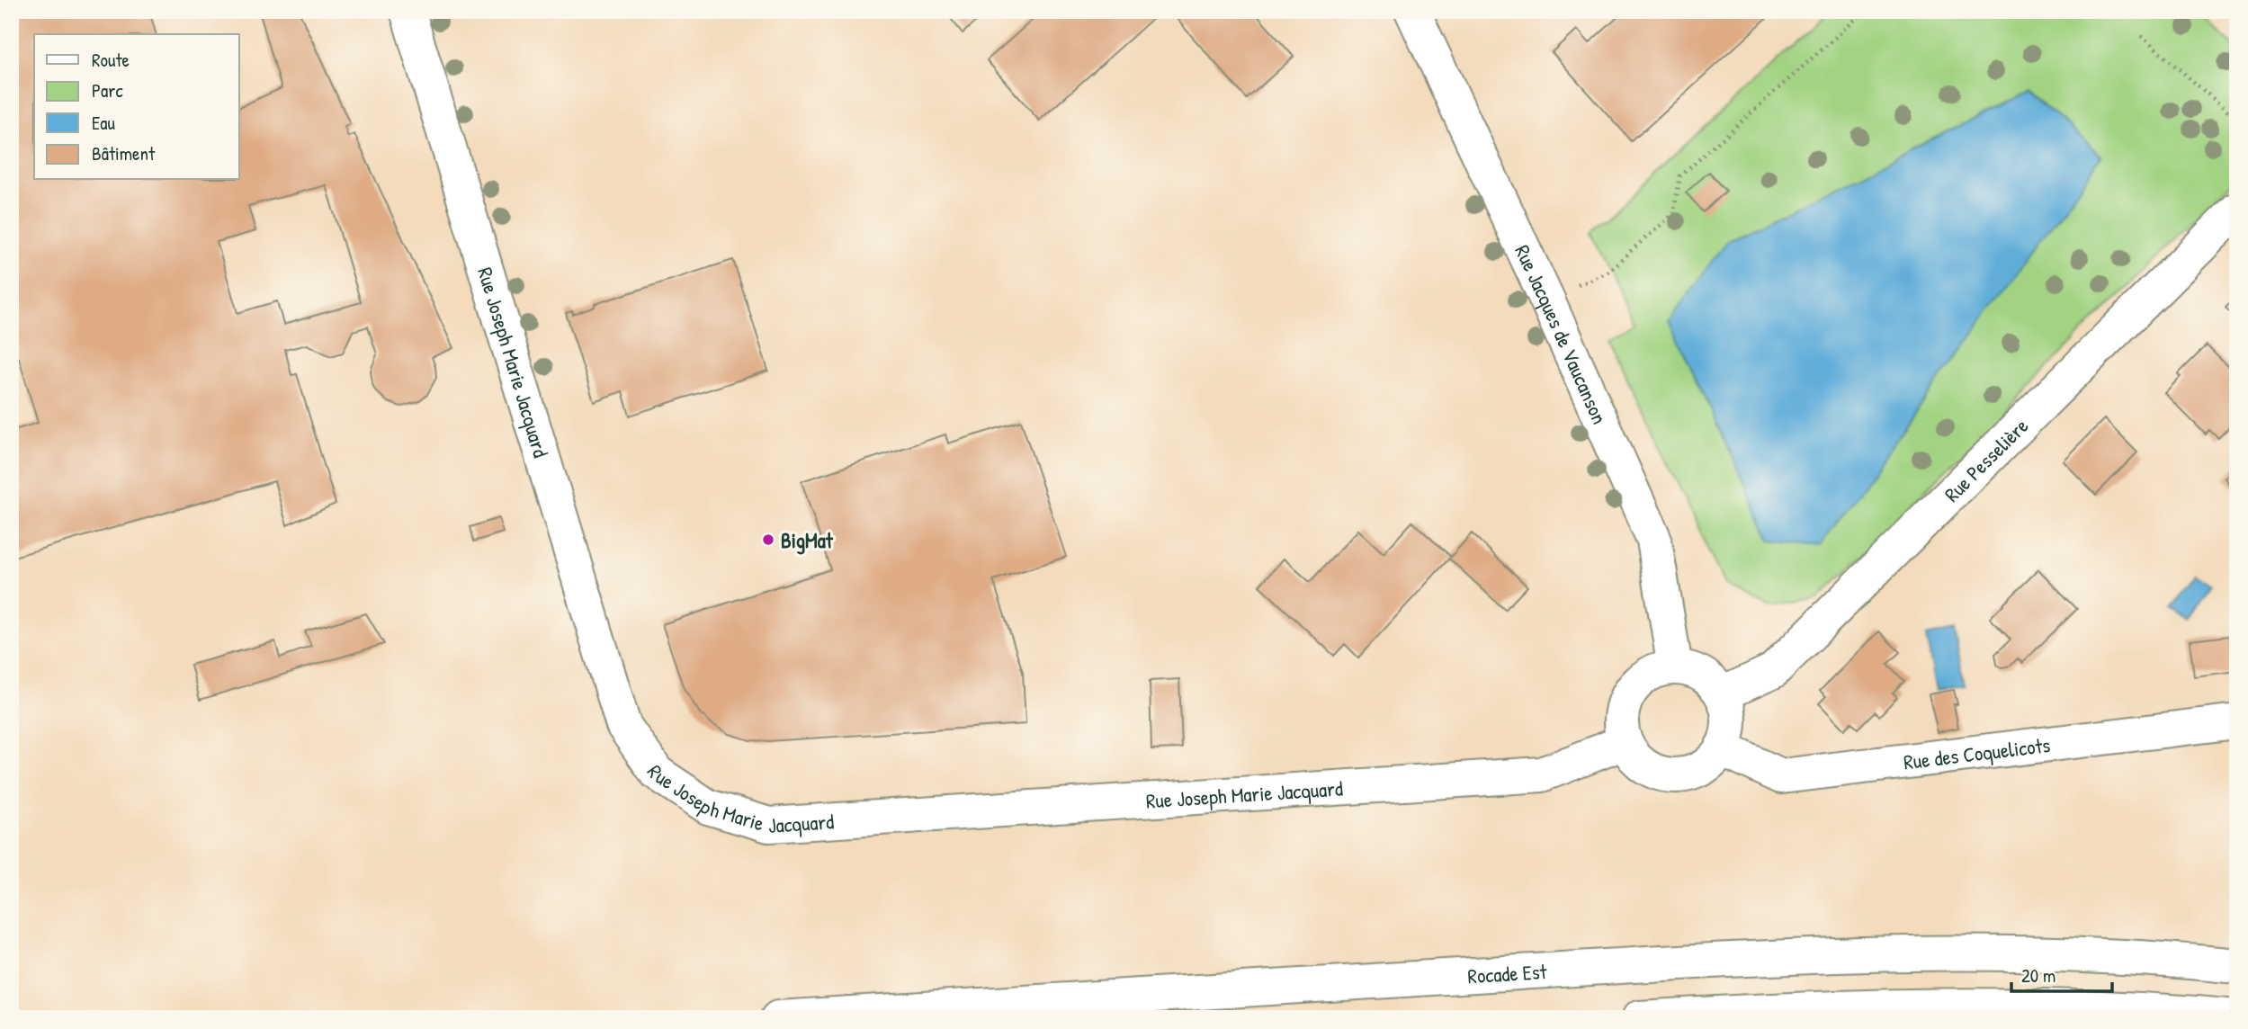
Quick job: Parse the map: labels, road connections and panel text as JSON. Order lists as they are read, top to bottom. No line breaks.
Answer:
{"streets":{"main road":["Rue Jacques de Vaucanson","Rue Joseph Marie Jacquard","Rue Pesselière","Rue des Coquelicots","Rocade Est"]},"crossings":[["Rue Jacques de Vaucanson","Rue Joseph Marie Jacquard"],["Rue Jacques de Vaucanson","Rue Pesselière"],["Rue Jacques de Vaucanson","Rue des Coquelicots"],["Rue Joseph Marie Jacquard","Rue Pesselière"],["Rue Joseph Marie Jacquard","Rue des Coquelicots"],["Rue Pesselière","Rue des Coquelicots"]],"places":["BigMat"],"legend":["Route","Parc","Eau","Bâtiment"],"scale_bar":"20 m"}
